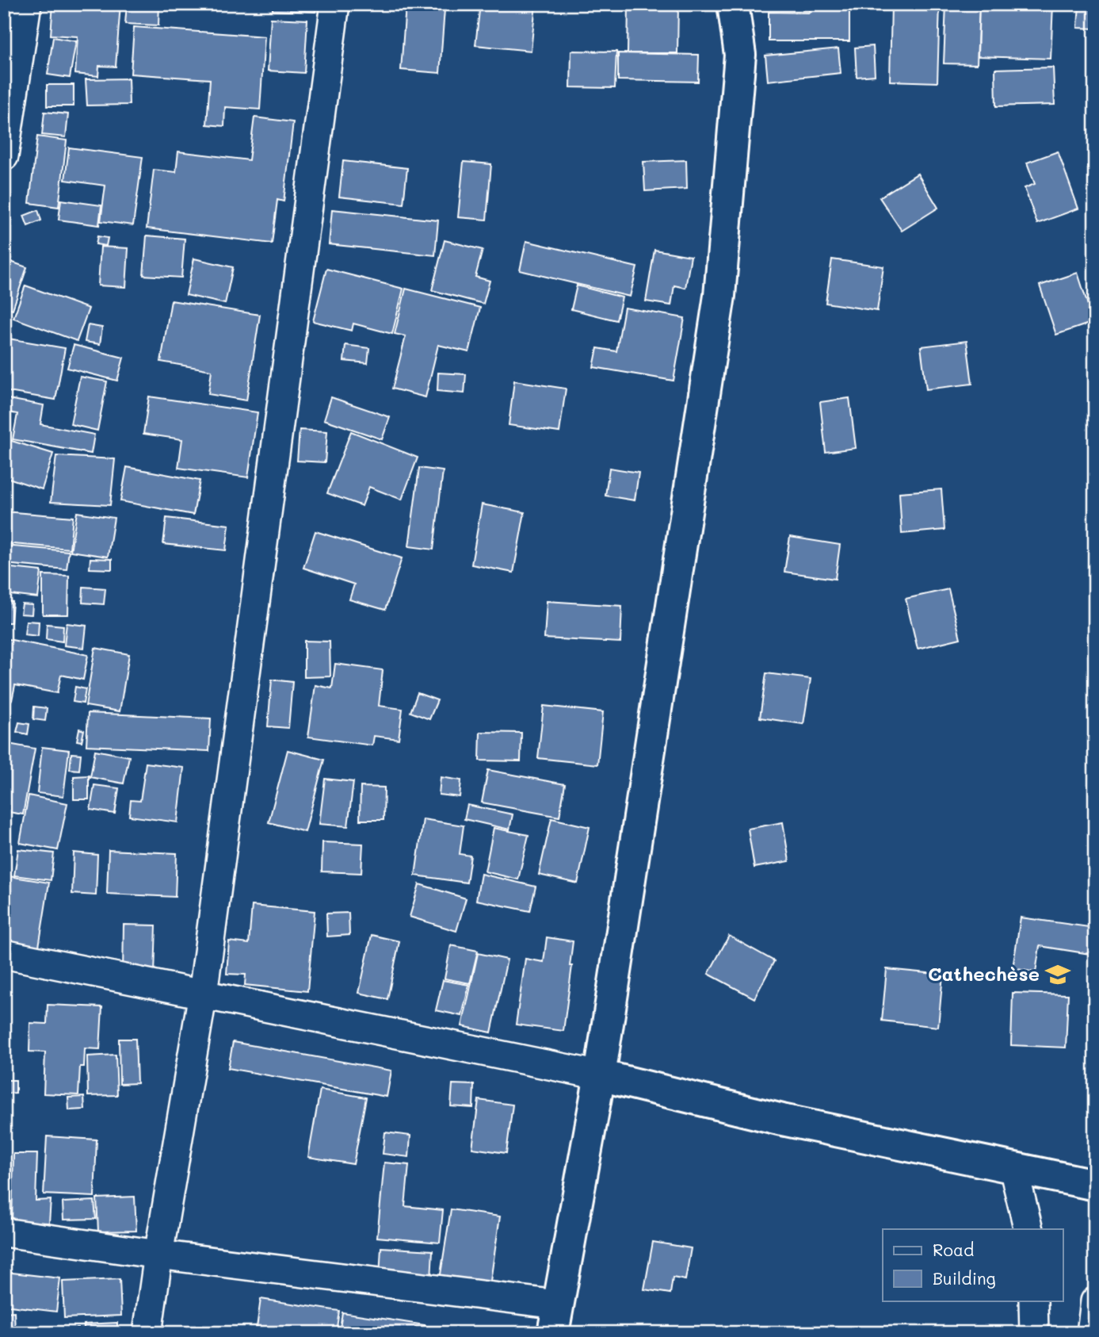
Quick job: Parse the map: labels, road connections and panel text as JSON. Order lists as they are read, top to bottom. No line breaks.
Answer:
{"places":{"school or university":["Cathechèse"]},"legend":["Road","Building"]}
